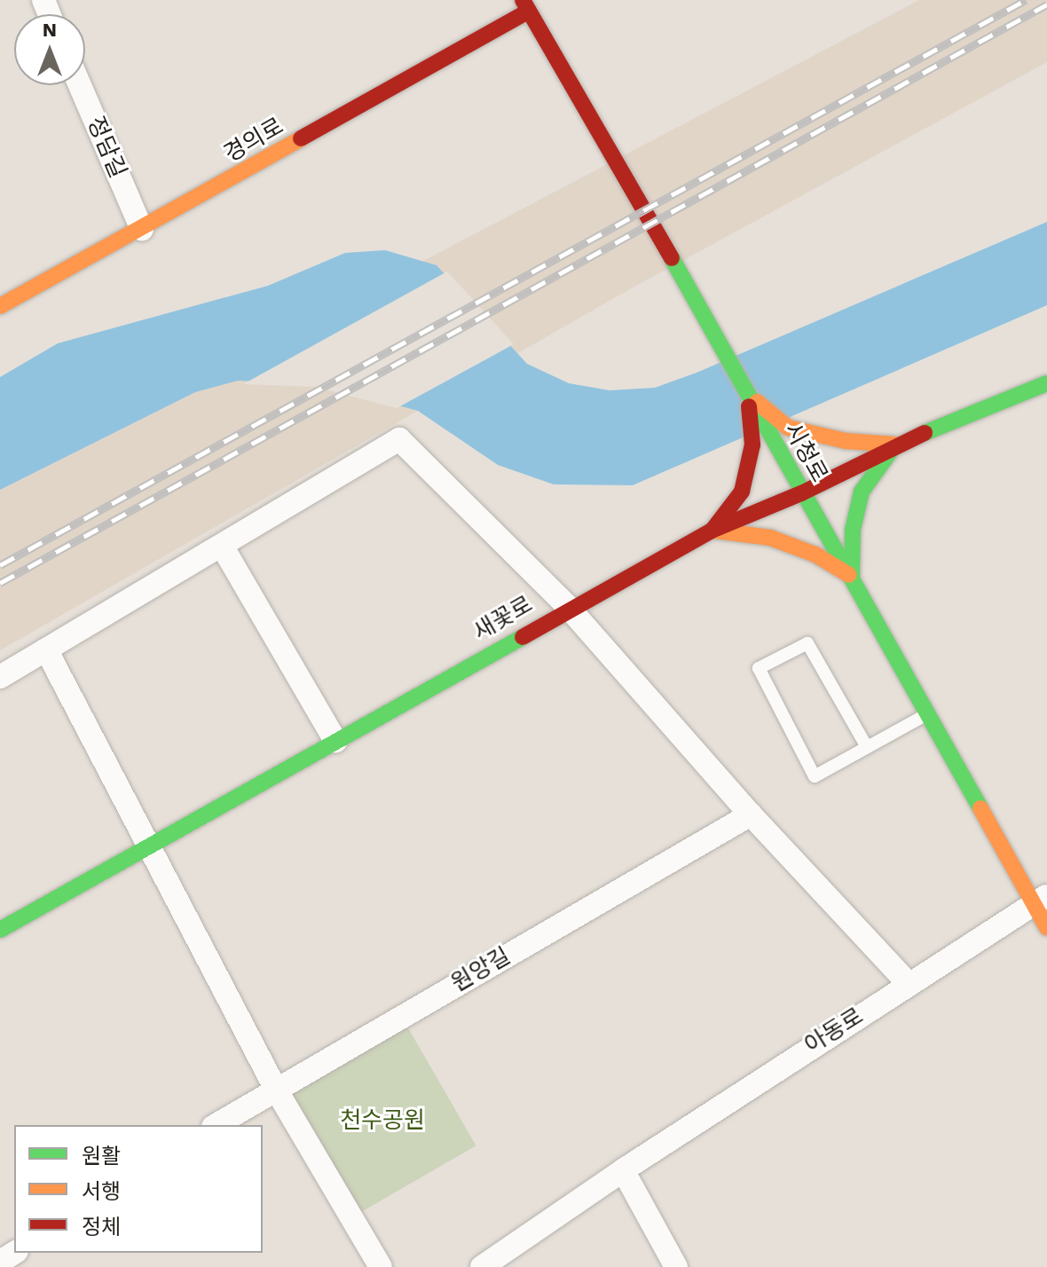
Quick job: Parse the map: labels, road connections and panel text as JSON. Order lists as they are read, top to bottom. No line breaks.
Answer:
{"streets":{"street":["경의로","정담길","시청로","새꽃로","원앙길","아동로"]},"crossings":[["경의로","정담길"],["경의로","시청로"],["시청로","새꽃로"],["시청로","아동로"]],"parks":["천수공원"],"legend":["원활","서행","정체"],"north":"top"}
